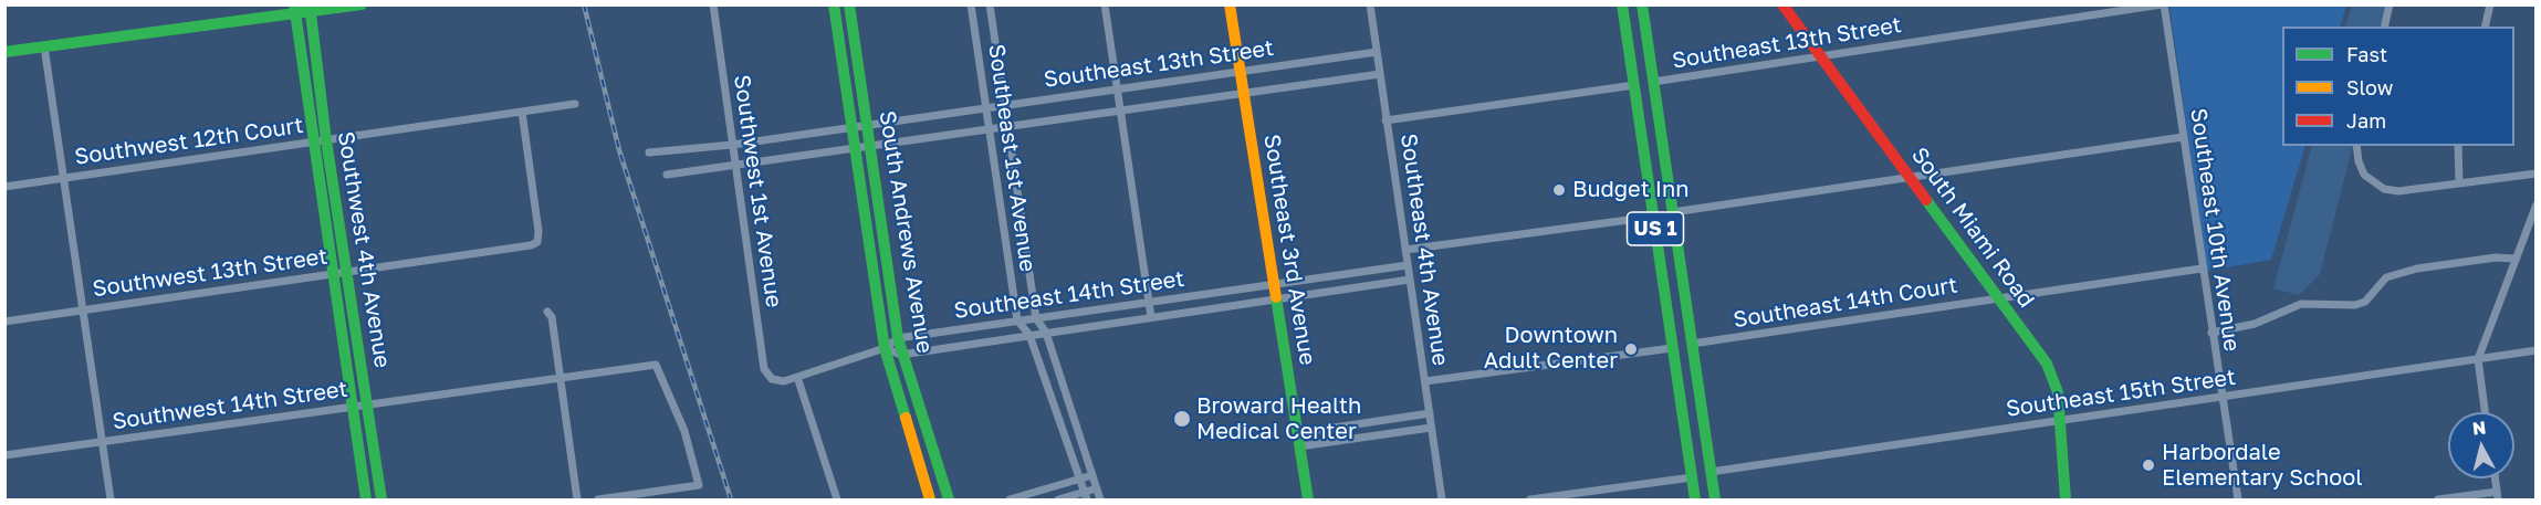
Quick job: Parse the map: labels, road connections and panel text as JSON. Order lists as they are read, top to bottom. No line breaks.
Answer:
{"streets":{"main road":["South Miami Road","US 1","South Andrews Avenue","Southwest 4th Avenue","Southeast 3rd Avenue"],"street":["Southeast 13th Street","Southwest 12th Court","Southeast 1st Avenue","Southwest 1st Avenue","Southeast 10th Avenue","Southeast 4th Avenue","Southwest 13th Street","Southeast 14th Street","Southeast 14th Court","Southeast 15th Street","Southwest 14th Street"]},"crossings":[["Southeast 13th Street","Southeast 1st Avenue"],["Southeast 13th Street","South Miami Road"],["Southeast 13th Street","US 1"],["Southeast 13th Street","Southeast 10th Avenue"],["Southeast 13th Street","South Andrews Avenue"],["Southeast 13th Street","Southeast 3rd Avenue"],["Southeast 13th Street","Southeast 4th Avenue"],["Southwest 12th Court","Southwest 4th Avenue"],["Southwest 12th Court","Southwest 13th Street"],["Southeast 1st Avenue","Southeast 14th Street"],["South Miami Road","Southeast 14th Court"],["South Miami Road","Southeast 15th Street"],["US 1","Southeast 14th Court"],["US 1","Southeast 15th Street"],["Southeast 10th Avenue","Southeast 14th Court"],["Southeast 10th Avenue","Southeast 15th Street"],["South Andrews Avenue","Southeast 14th Street"],["Southwest 4th Avenue","Southwest 13th Street"],["Southwest 4th Avenue","Southwest 14th Street"],["Southeast 3rd Avenue","Southeast 14th Street"],["Southeast 4th Avenue","Southeast 14th Street"]],"places":["Budget Inn","Downtown Adult Center","Broward Health Medical Center","Harbordale Elementary School"],"legend":["Fast","Slow","Jam"],"north":"top"}
